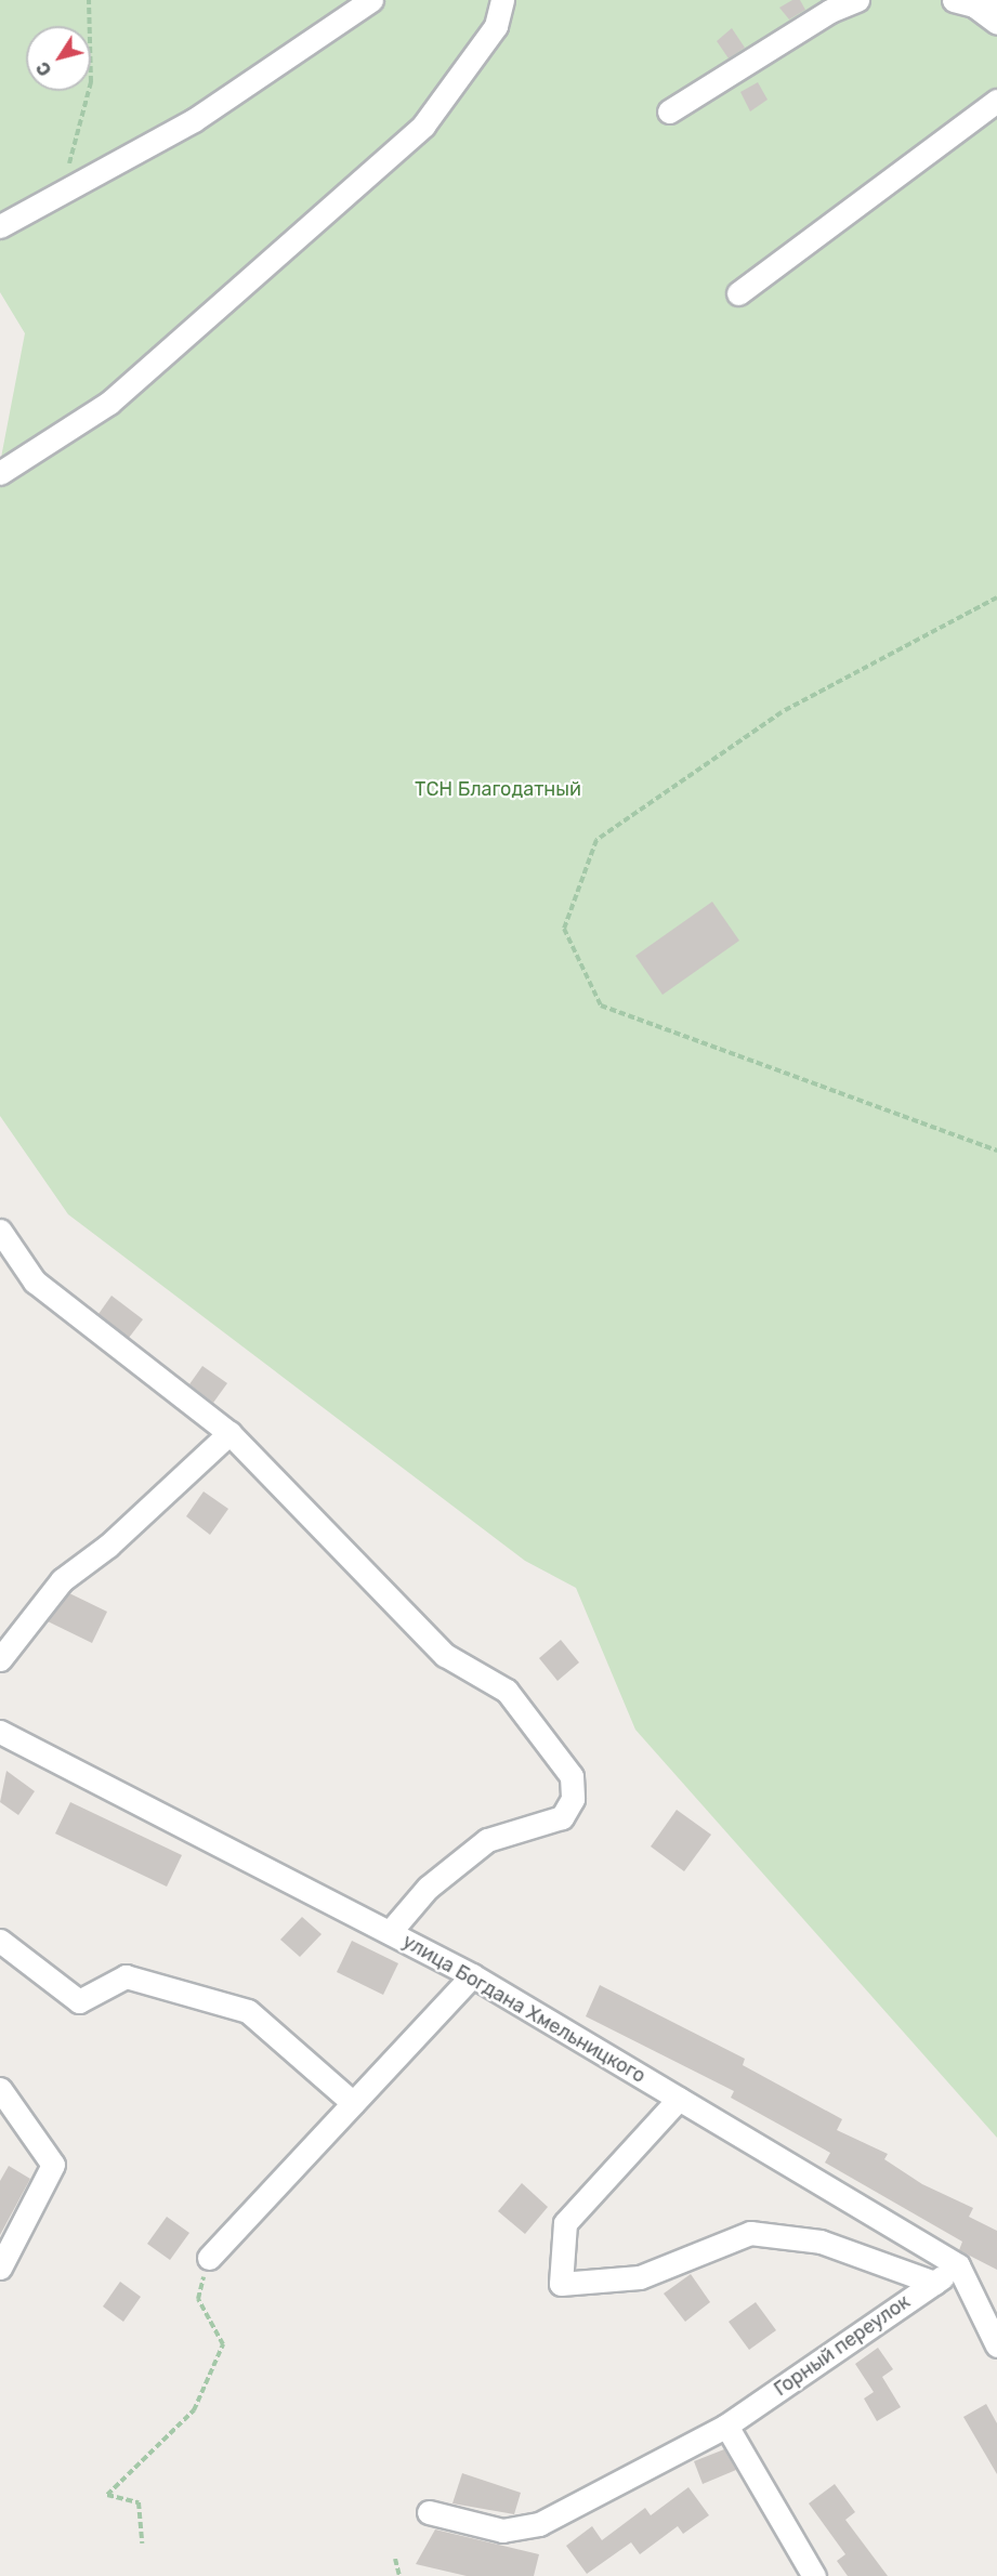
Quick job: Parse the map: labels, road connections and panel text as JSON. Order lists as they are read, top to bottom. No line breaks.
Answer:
{"streets":{"street":["улица Богдана Хмельницкого","Горный переулок"]},"crossings":[["улица Богдана Хмельницкого","Горный переулок"]],"parks":["ТСН Благодатный"],"north":"bottom left"}
